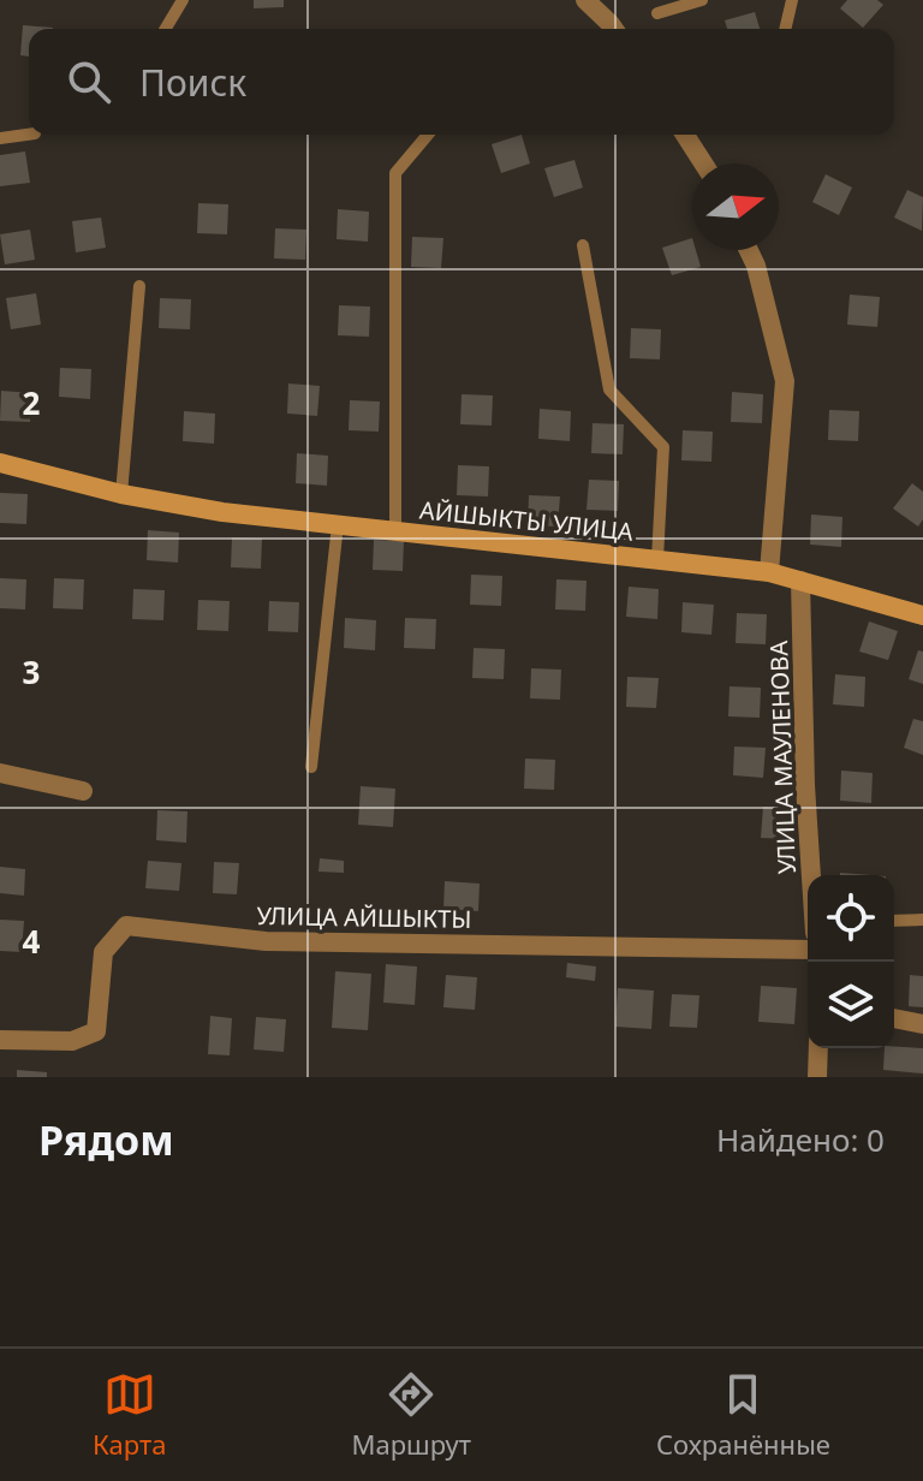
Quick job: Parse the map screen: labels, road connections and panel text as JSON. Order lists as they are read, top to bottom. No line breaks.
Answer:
{"streets":{"street":["АЙШЫКТЫ УЛИЦА","УЛИЦА МАУЛЕНОВА","УЛИЦА АЙШЫКТЫ"]},"crossings":[["АЙШЫКТЫ УЛИЦА","УЛИЦА МАУЛЕНОВА"]],"north":"right","page":{"search":"Поиск","heading":["Рядом","Найдено: 0"],"nav":["Карта","Маршрут","Сохранённые"]},"grid":{"rows":["2","3","4"]}}
